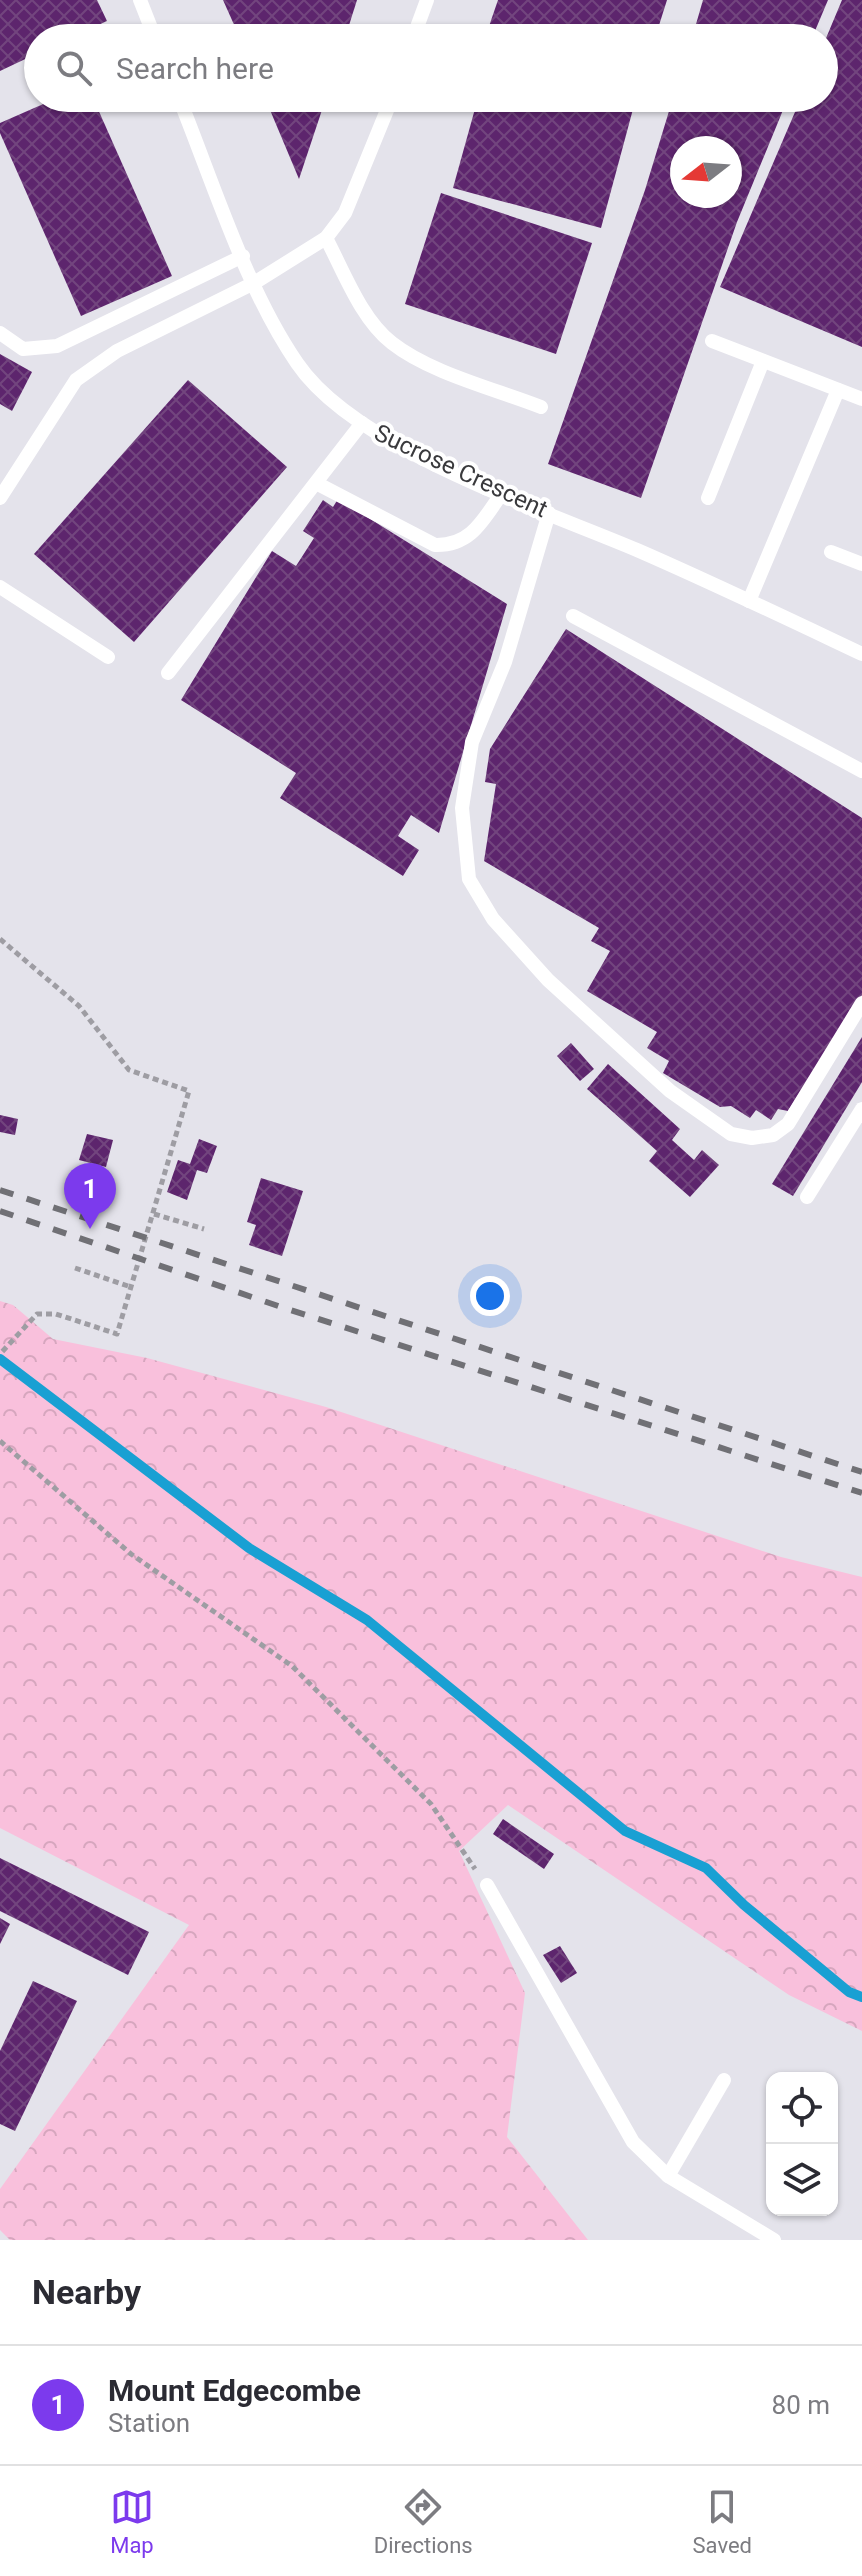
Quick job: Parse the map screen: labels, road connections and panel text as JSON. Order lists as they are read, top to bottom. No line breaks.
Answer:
{"streets":{"lane":["Sucrose Crescent"]},"north":"left","page":{"search":"Search here","pins":"1","heading":"Nearby","list":[{"mark":"1","name":"Mount Edgecombe","note":"Station","value":"80 m"}],"nav":["Map","Directions","Saved"]}}
